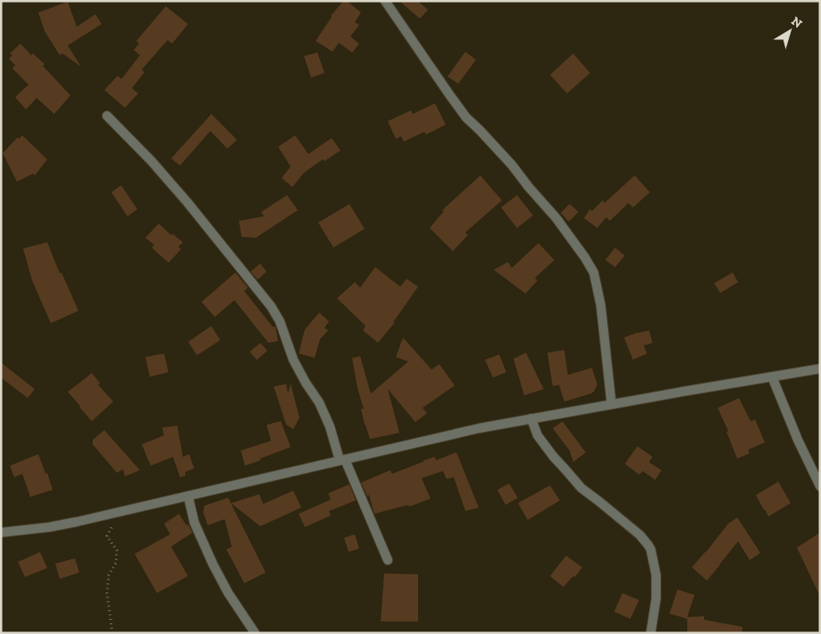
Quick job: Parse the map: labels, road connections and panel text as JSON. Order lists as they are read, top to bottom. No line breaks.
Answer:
{"north":"top right"}
